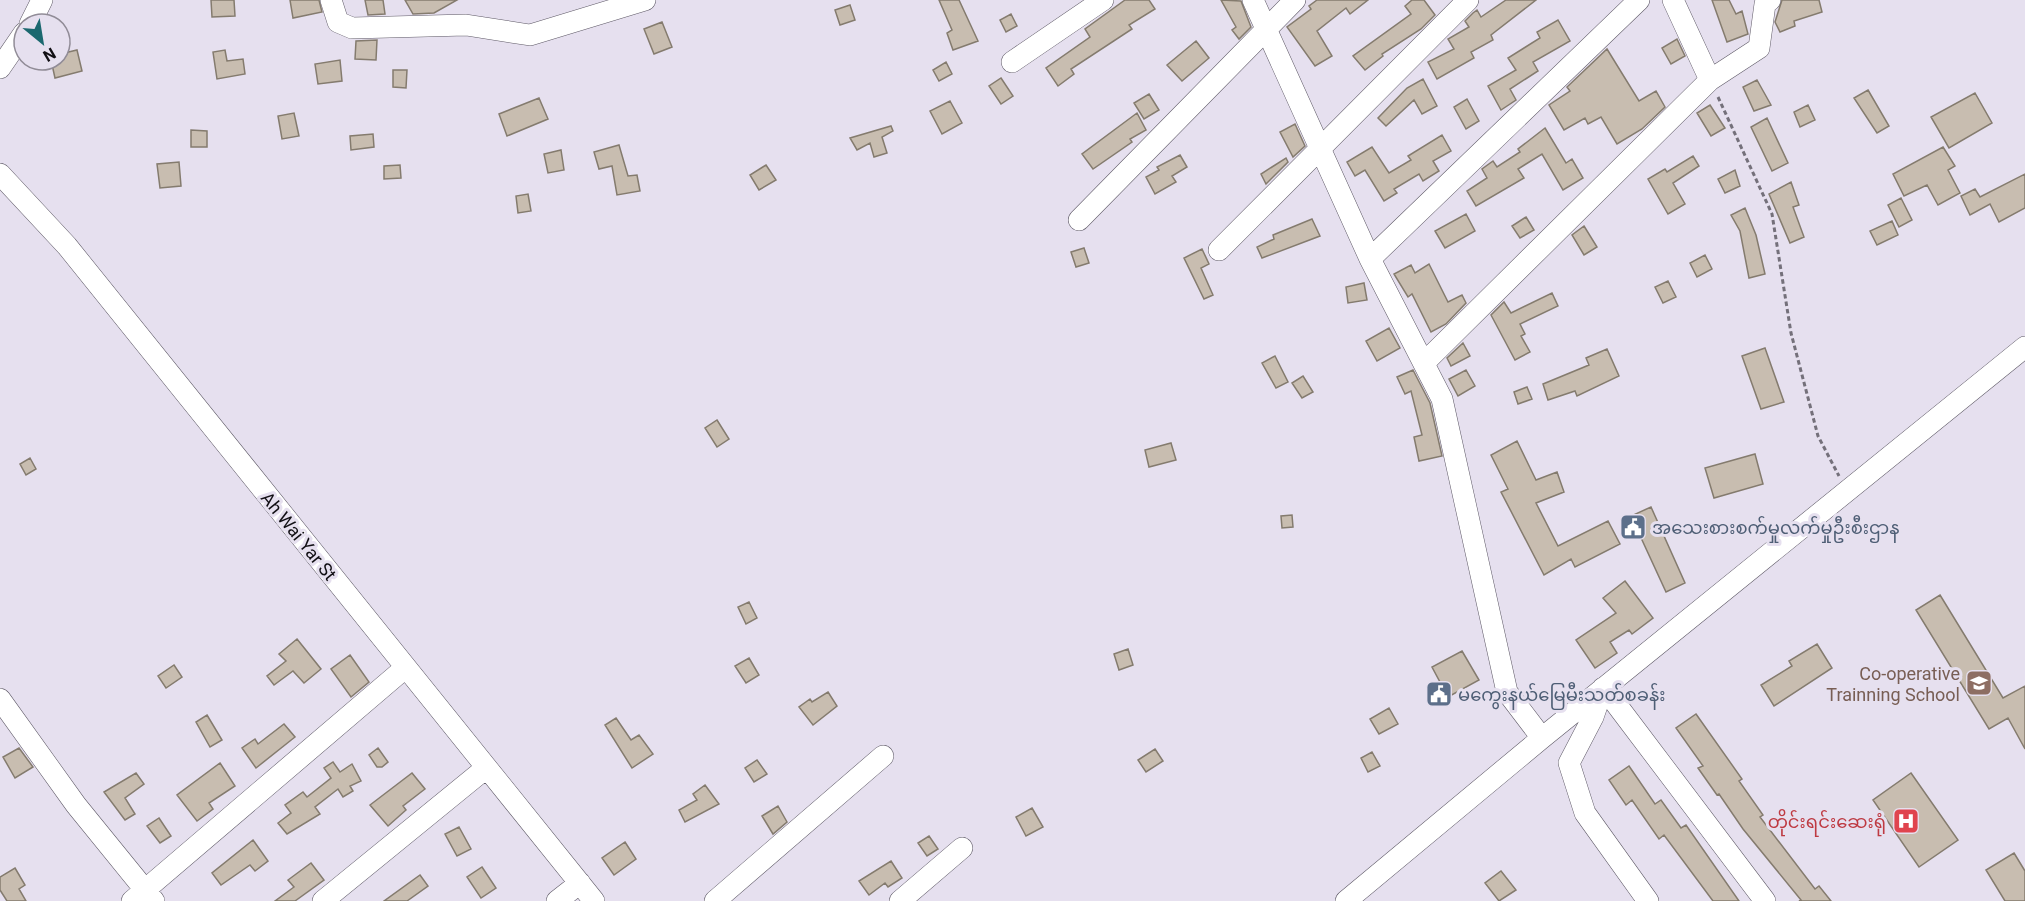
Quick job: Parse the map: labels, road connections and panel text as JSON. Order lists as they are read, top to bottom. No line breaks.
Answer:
{"streets":{"street":["Ah Wai Yar St"]},"places":{"public building":["အသေးစားစက်မှုလက်မှုဦးစီးဌာန","မကွေးနယ်မြေမီးသတ်စခန်း"],"school or university":["Co-operative Trainning School"],"hospital":["တိုင်းရင်းဆေးရုံ"]},"north":"bottom right"}
